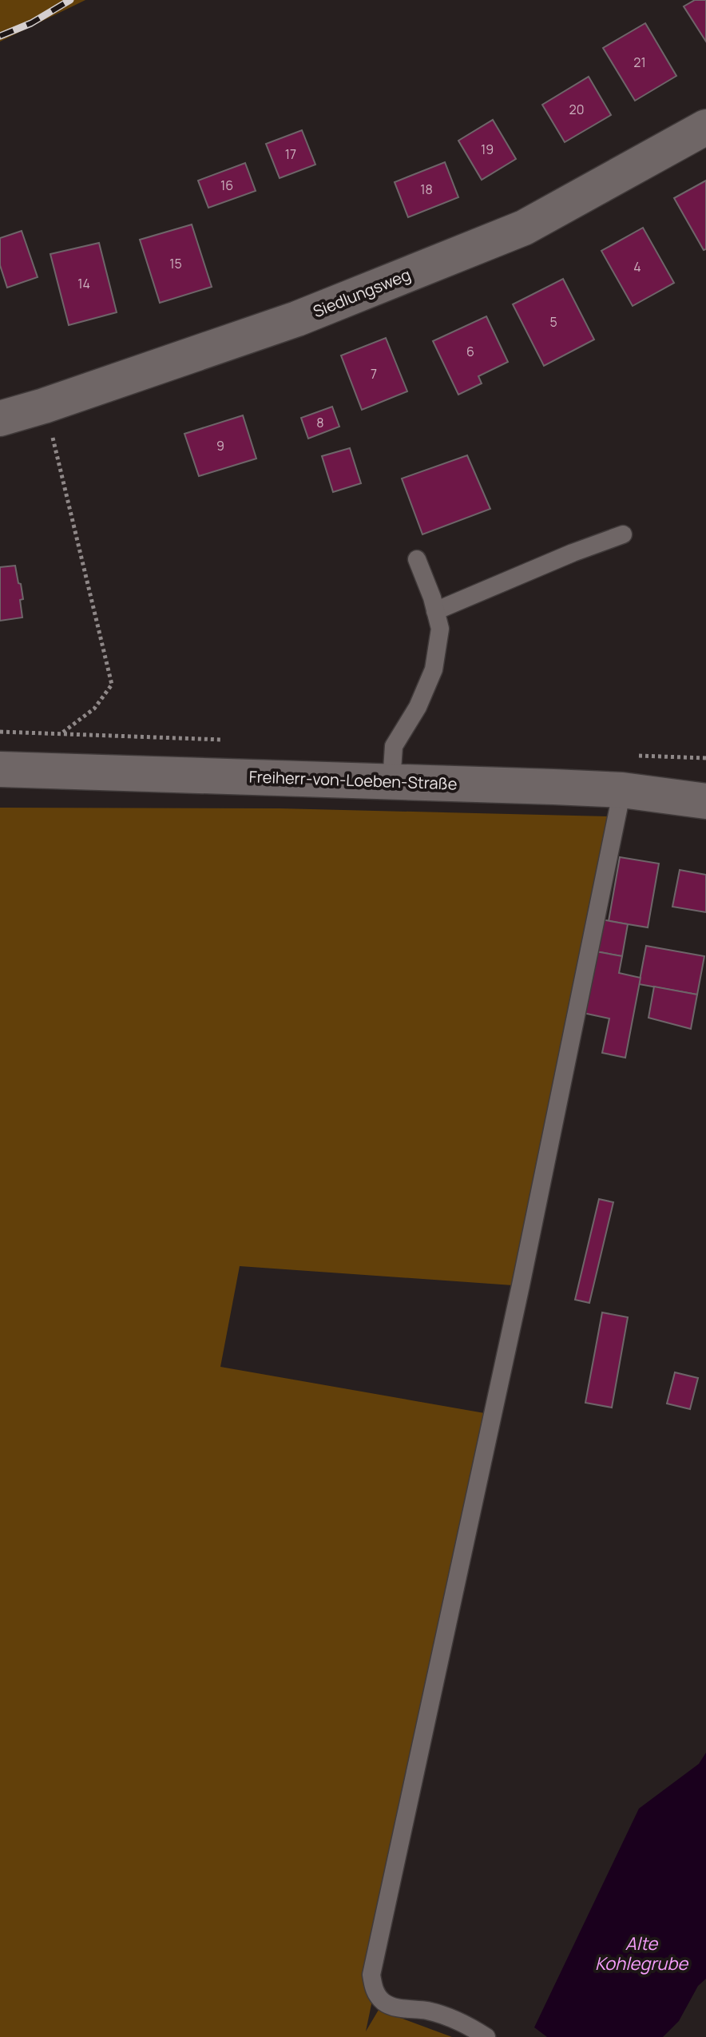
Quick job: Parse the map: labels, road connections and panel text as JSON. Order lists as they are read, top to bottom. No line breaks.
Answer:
{"streets":{"street":["Siedlungsweg","Freiherr-von-Loeben-Straße"]},"water":["Alte Kohlegrube"],"house_numbers":["21","20","19","17","16","18","15","4","14","5","6","7","8","9"]}
